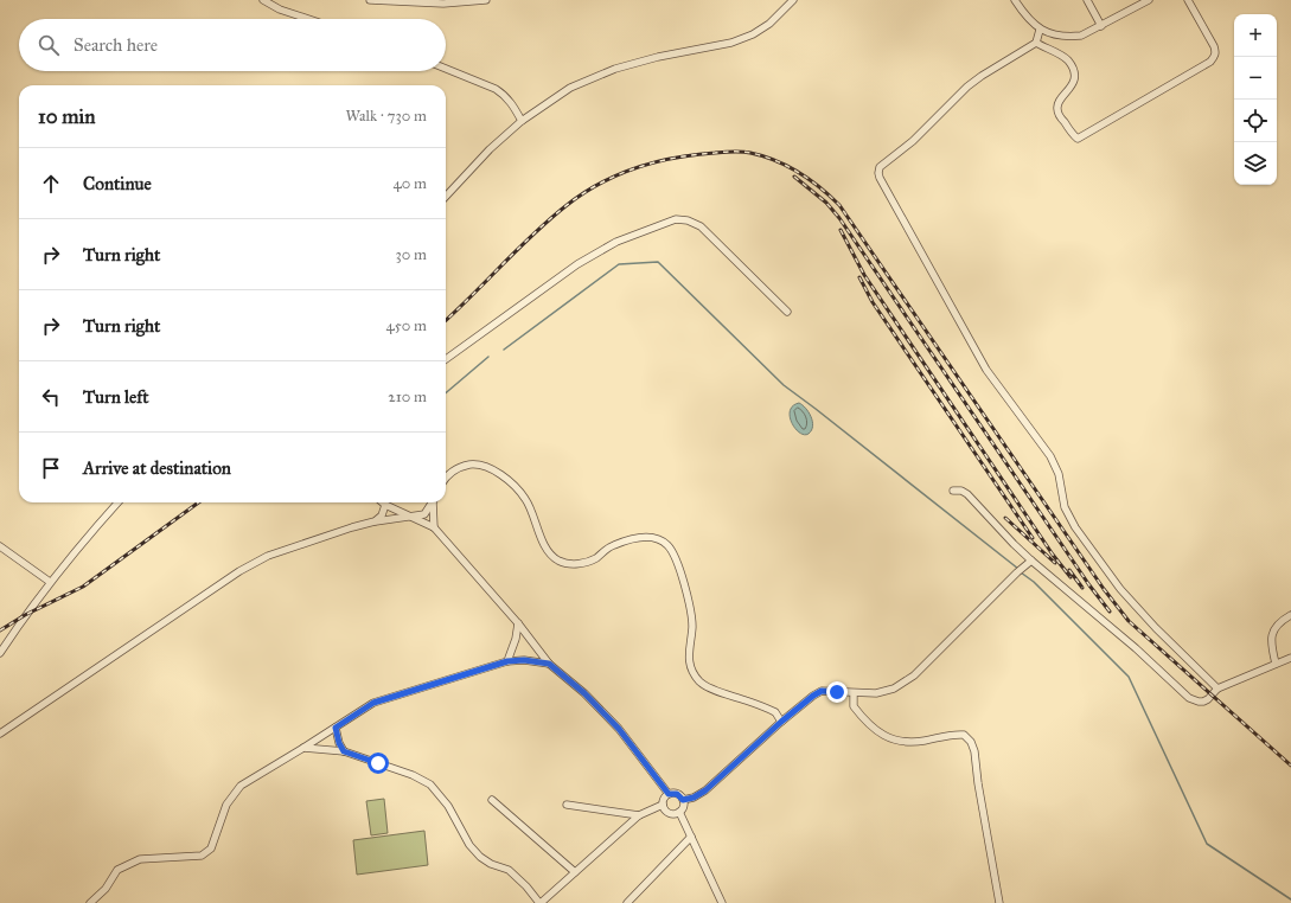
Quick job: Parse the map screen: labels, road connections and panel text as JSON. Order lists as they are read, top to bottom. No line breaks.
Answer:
{"page":{"map_buttons":["+","−"],"search":"Search here","heading":["10 min","Walk · 730 m"],"list":[["Continue","40 m"],["Turn right","30 m"],["Turn right","450 m"],["Turn left","210 m"],"Arrive at destination"]}}
